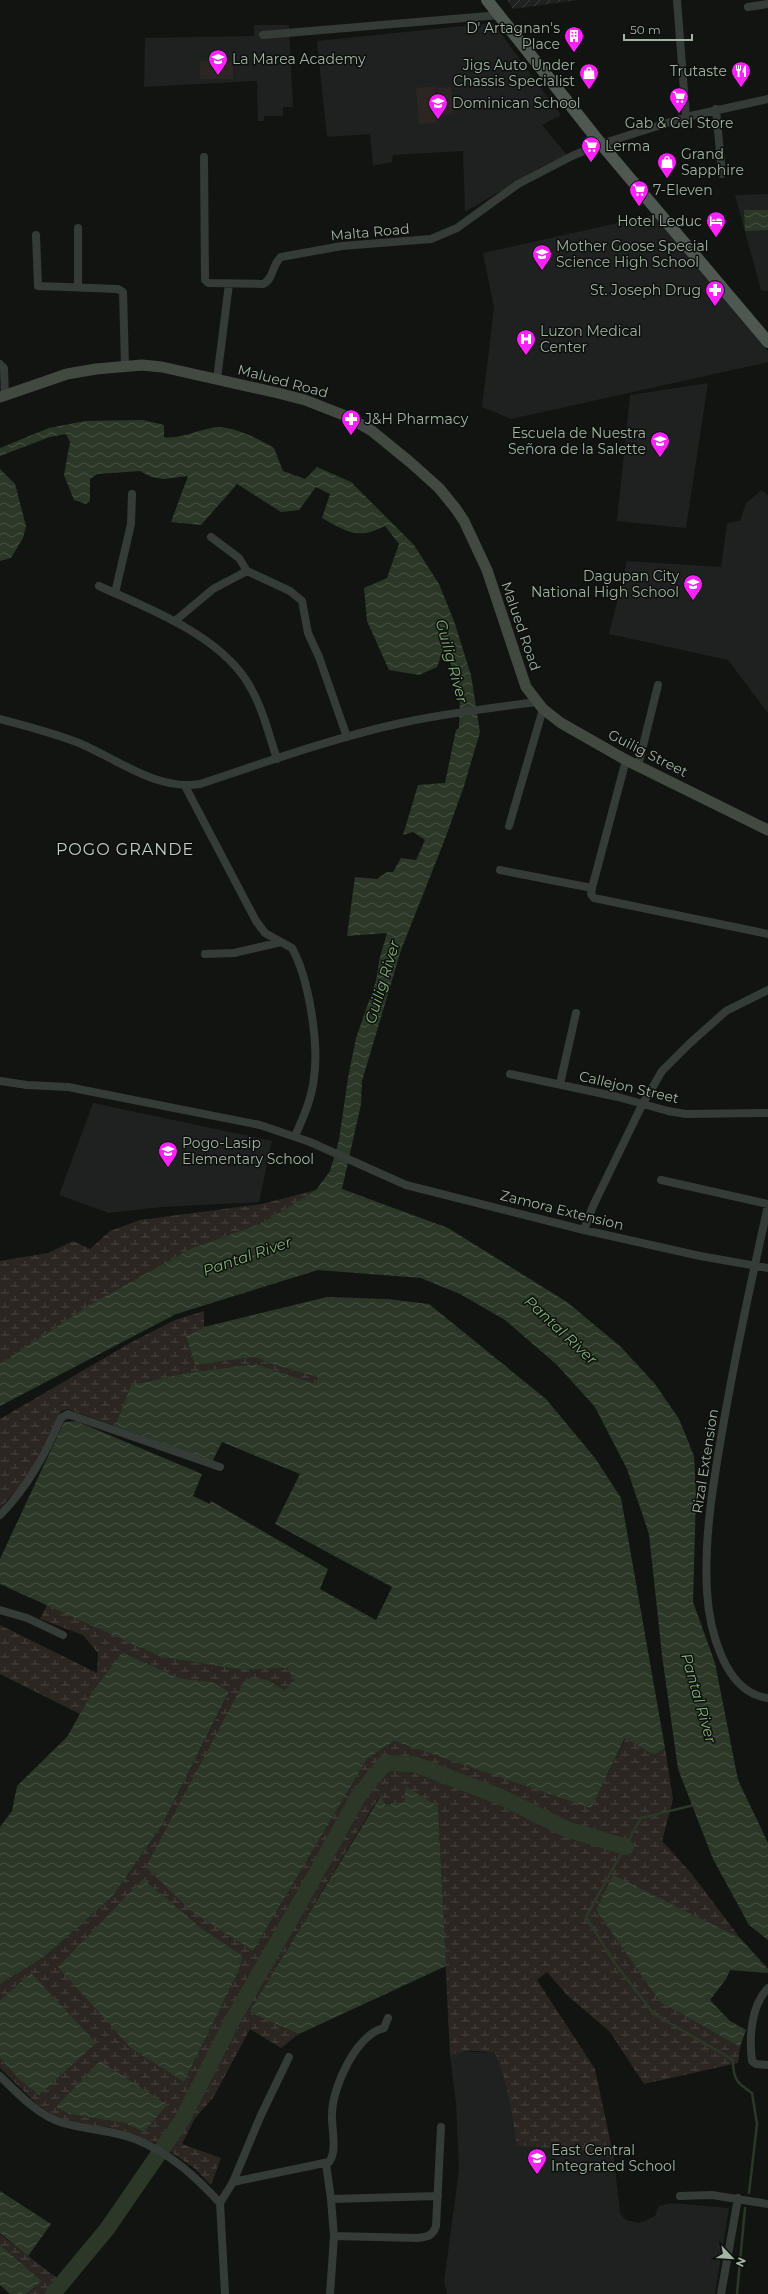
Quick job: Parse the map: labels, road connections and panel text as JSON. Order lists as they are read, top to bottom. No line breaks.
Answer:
{"streets":{"street":["Malta Road","Malued Road","Guilig Street","Callejon Street","Zamora Extension","Rizal Extension"]},"crossings":[["Malued Road","Guilig Street"],["Zamora Extension","Rizal Extension"]],"districts":["POGO GRANDE"],"water":["Guilig River","Pantal River"],"places":{"building":["D' Artagnan's Place"],"school or university":["La Marea Academy","Dominican School","Mother Goose Special Science High School","Escuela de Nuestra Señora de la Salette","Dagupan City National High School","Pogo-Lasip Elementary School","East Central Integrated School"],"restaurant":["Trutaste"],"shop":["Jigs Auto Under Chassis Specialist","Grand Sapphire"],"supermarket":["Gab & Gel Store","Lerma","7-Eleven"],"hotel":["Hotel Leduc"],"pharmacy":["St. Joseph Drug","J&H Pharmacy"],"hospital":["Luzon Medical Center"]},"scale_bar":"50 m","north":"bottom right"}
